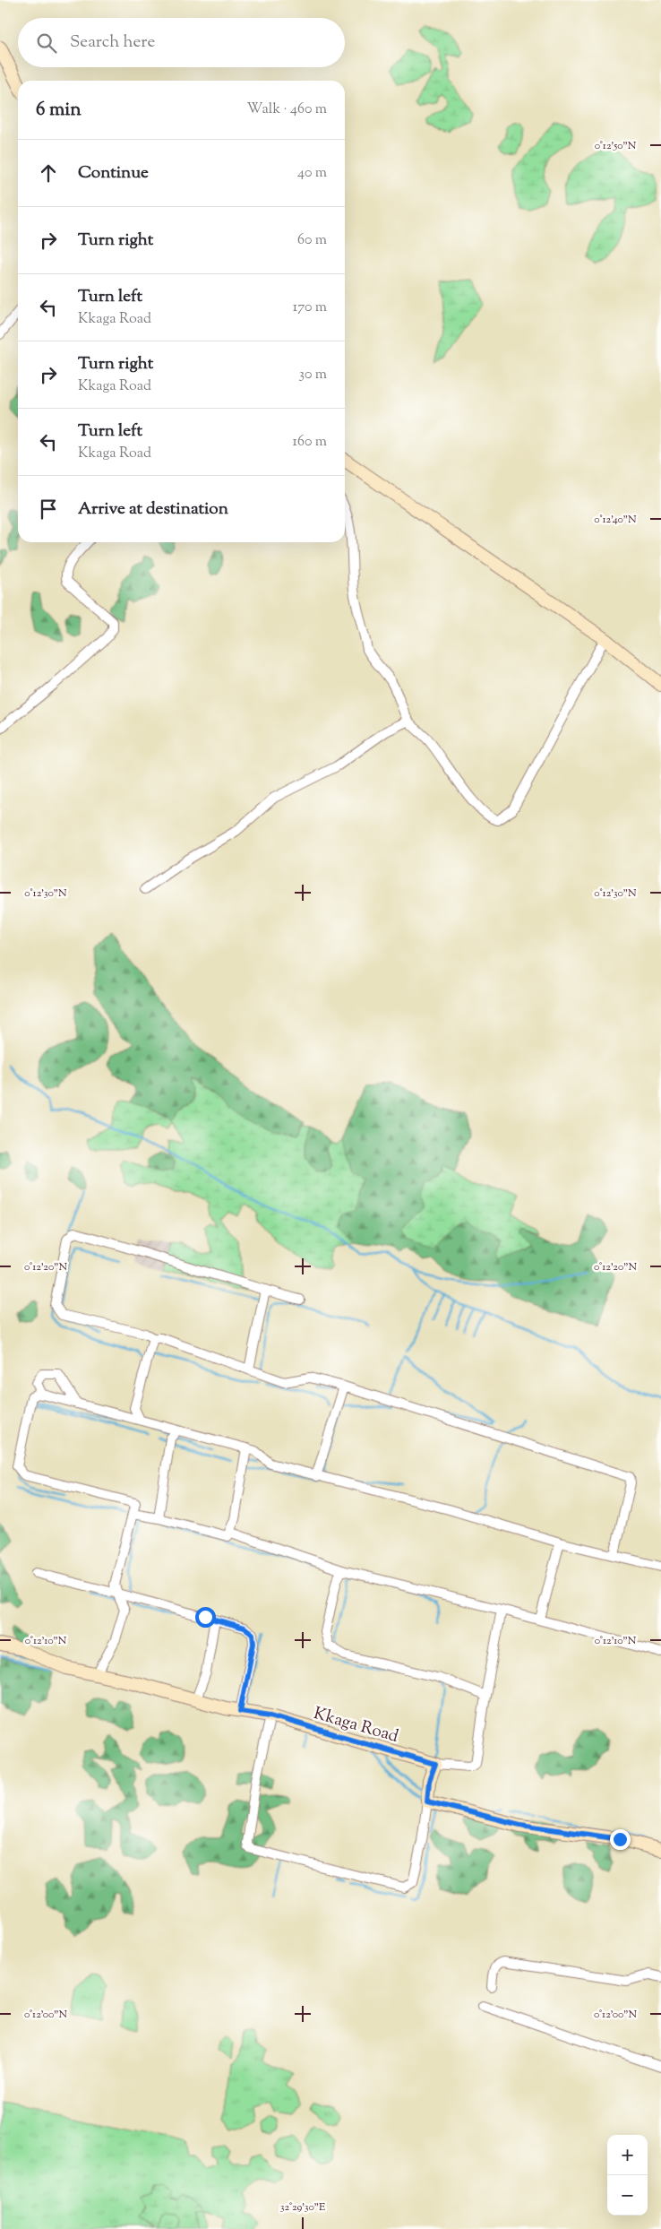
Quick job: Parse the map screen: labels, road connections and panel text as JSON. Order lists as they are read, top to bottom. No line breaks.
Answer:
{"streets":{"street":["Kkaga Road"]},"page":{"search":"Search here","heading":["6 min","Walk · 460 m"],"list":[["Continue","40 m"],["Turn right","60 m"],["Turn left","Kkaga Road","170 m"],["Turn right","Kkaga Road","30 m"],["Turn left","Kkaga Road","160 m"],"Arrive at destination"],"map_buttons":["+","−"]},"coordinates":["0°12'50\"N","0°12'40\"N","0°12'30\"N","0°12'20\"N","0°12'10\"N","0°12'00\"N","32°29'30\"E"]}
